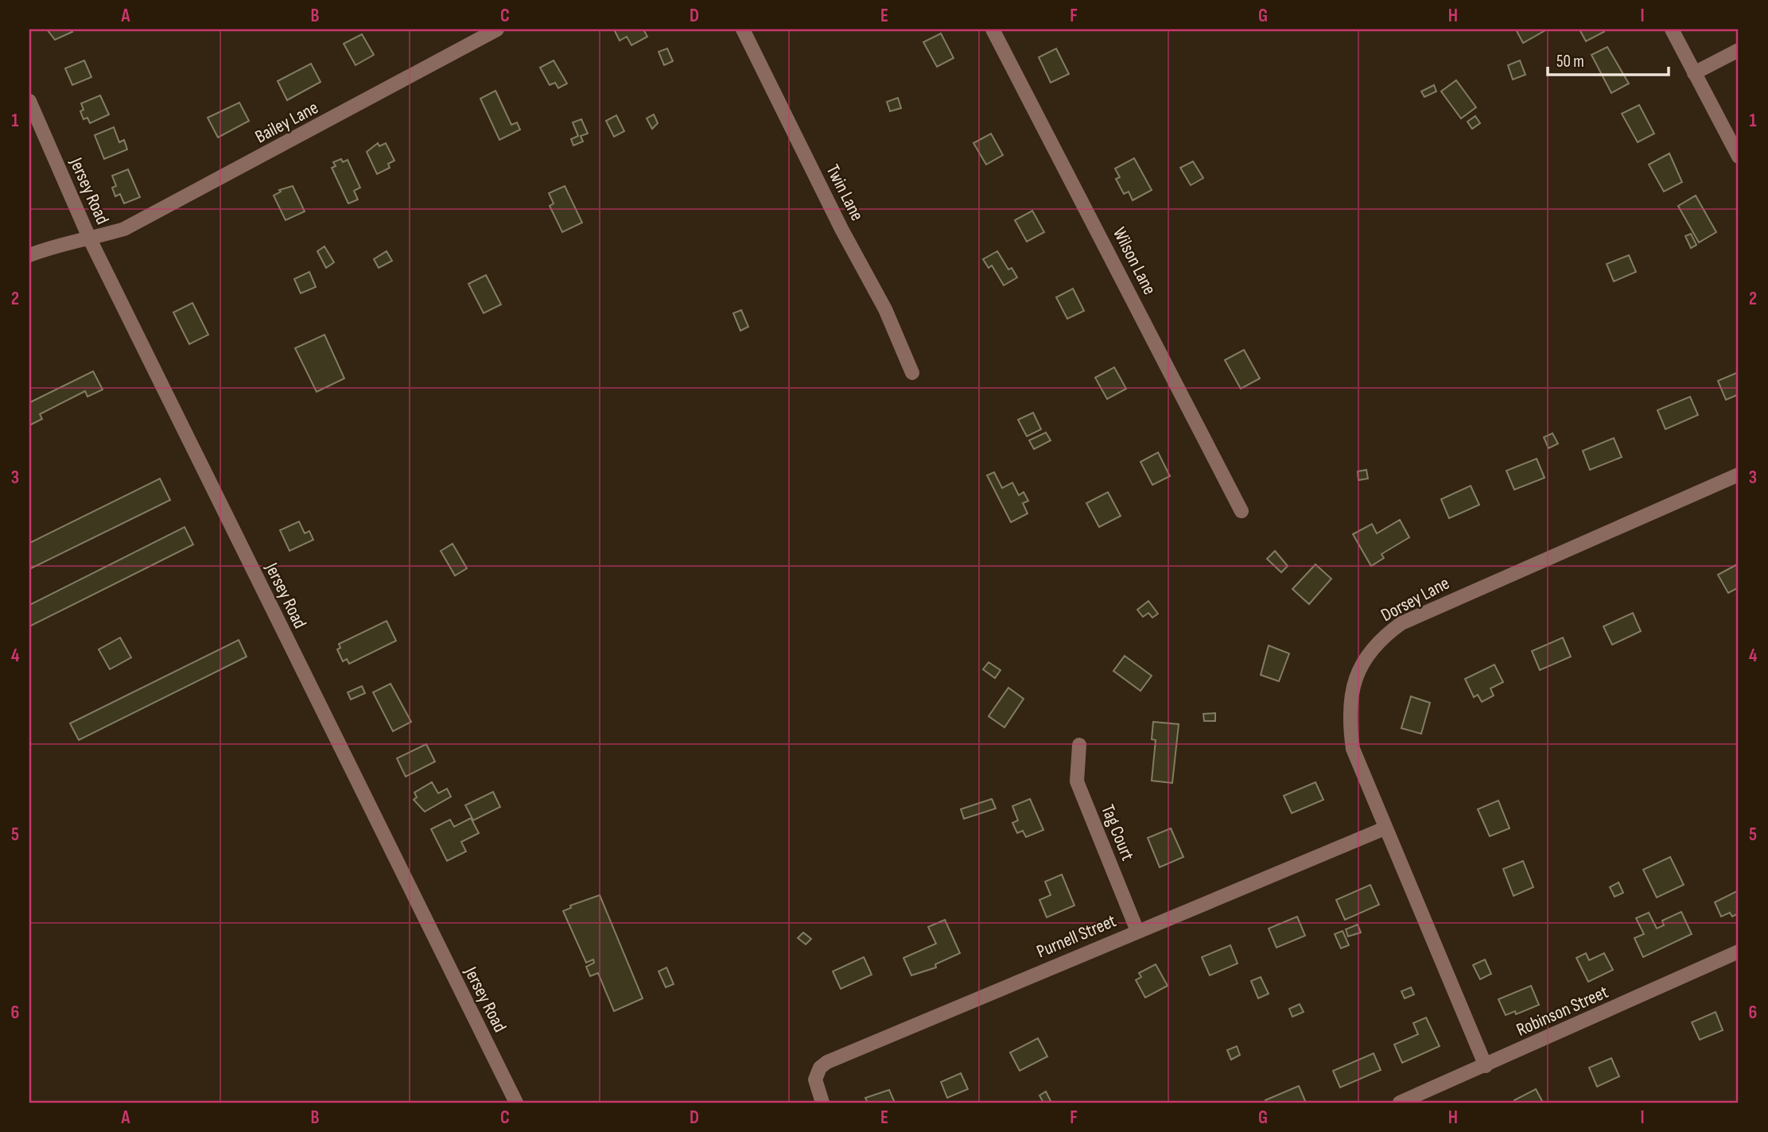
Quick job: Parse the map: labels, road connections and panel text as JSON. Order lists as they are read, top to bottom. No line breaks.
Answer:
{"streets":{"street":["Bailey Lane","Jersey Road","Twin Lane","Wilson Lane","Dorsey Lane","Tag Court","Purnell Street","Robinson Street"]},"crossings":[["Bailey Lane","Jersey Road"],["Dorsey Lane","Purnell Street"],["Dorsey Lane","Robinson Street"],["Tag Court","Purnell Street"]],"scale_bar":"50 m","grid":{"columns":["A","B","C","D","E","F","G","H","I"],"rows":["1","2","3","4","5","6"]}}
